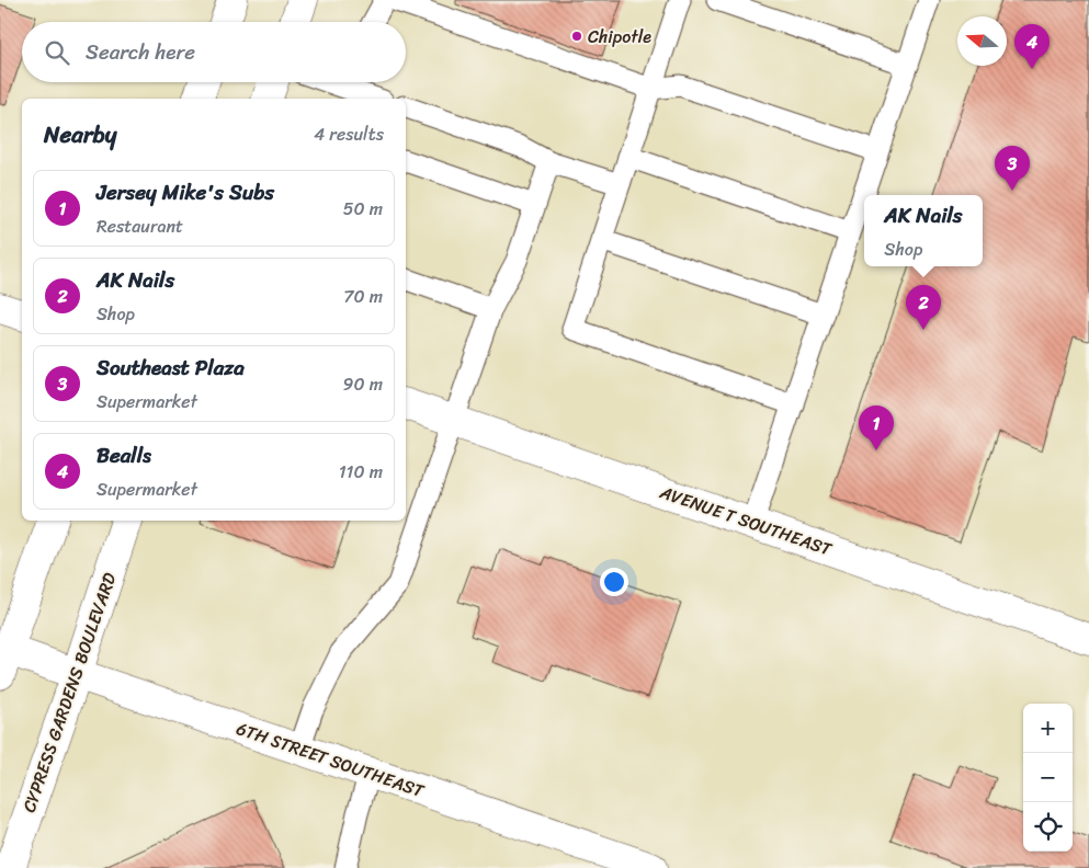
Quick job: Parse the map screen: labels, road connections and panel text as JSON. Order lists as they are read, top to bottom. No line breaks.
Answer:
{"streets":{"street":["AVENUE T SOUTHEAST","CYPRESS GARDENS BOULEVARD","6TH STREET SOUTHEAST"]},"crossings":[["CYPRESS GARDENS BOULEVARD","6TH STREET SOUTHEAST"]],"places":["Chipotle"],"north":"left","page":{"search":"Search here","pins":["4","3","2","1"],"heading":["Nearby","4 results"],"list":[{"mark":"1","name":"Jersey Mike's Subs","note":"Restaurant","value":"50 m"},{"mark":"2","name":"AK Nails","note":"Shop","value":"70 m"},{"mark":"3","name":"Southeast Plaza","note":"Supermarket","value":"90 m"},{"mark":"4","name":"Bealls","note":"Supermarket","value":"110 m"}],"popup":["AK Nails","Shop"],"map_buttons":["+","−"]}}
